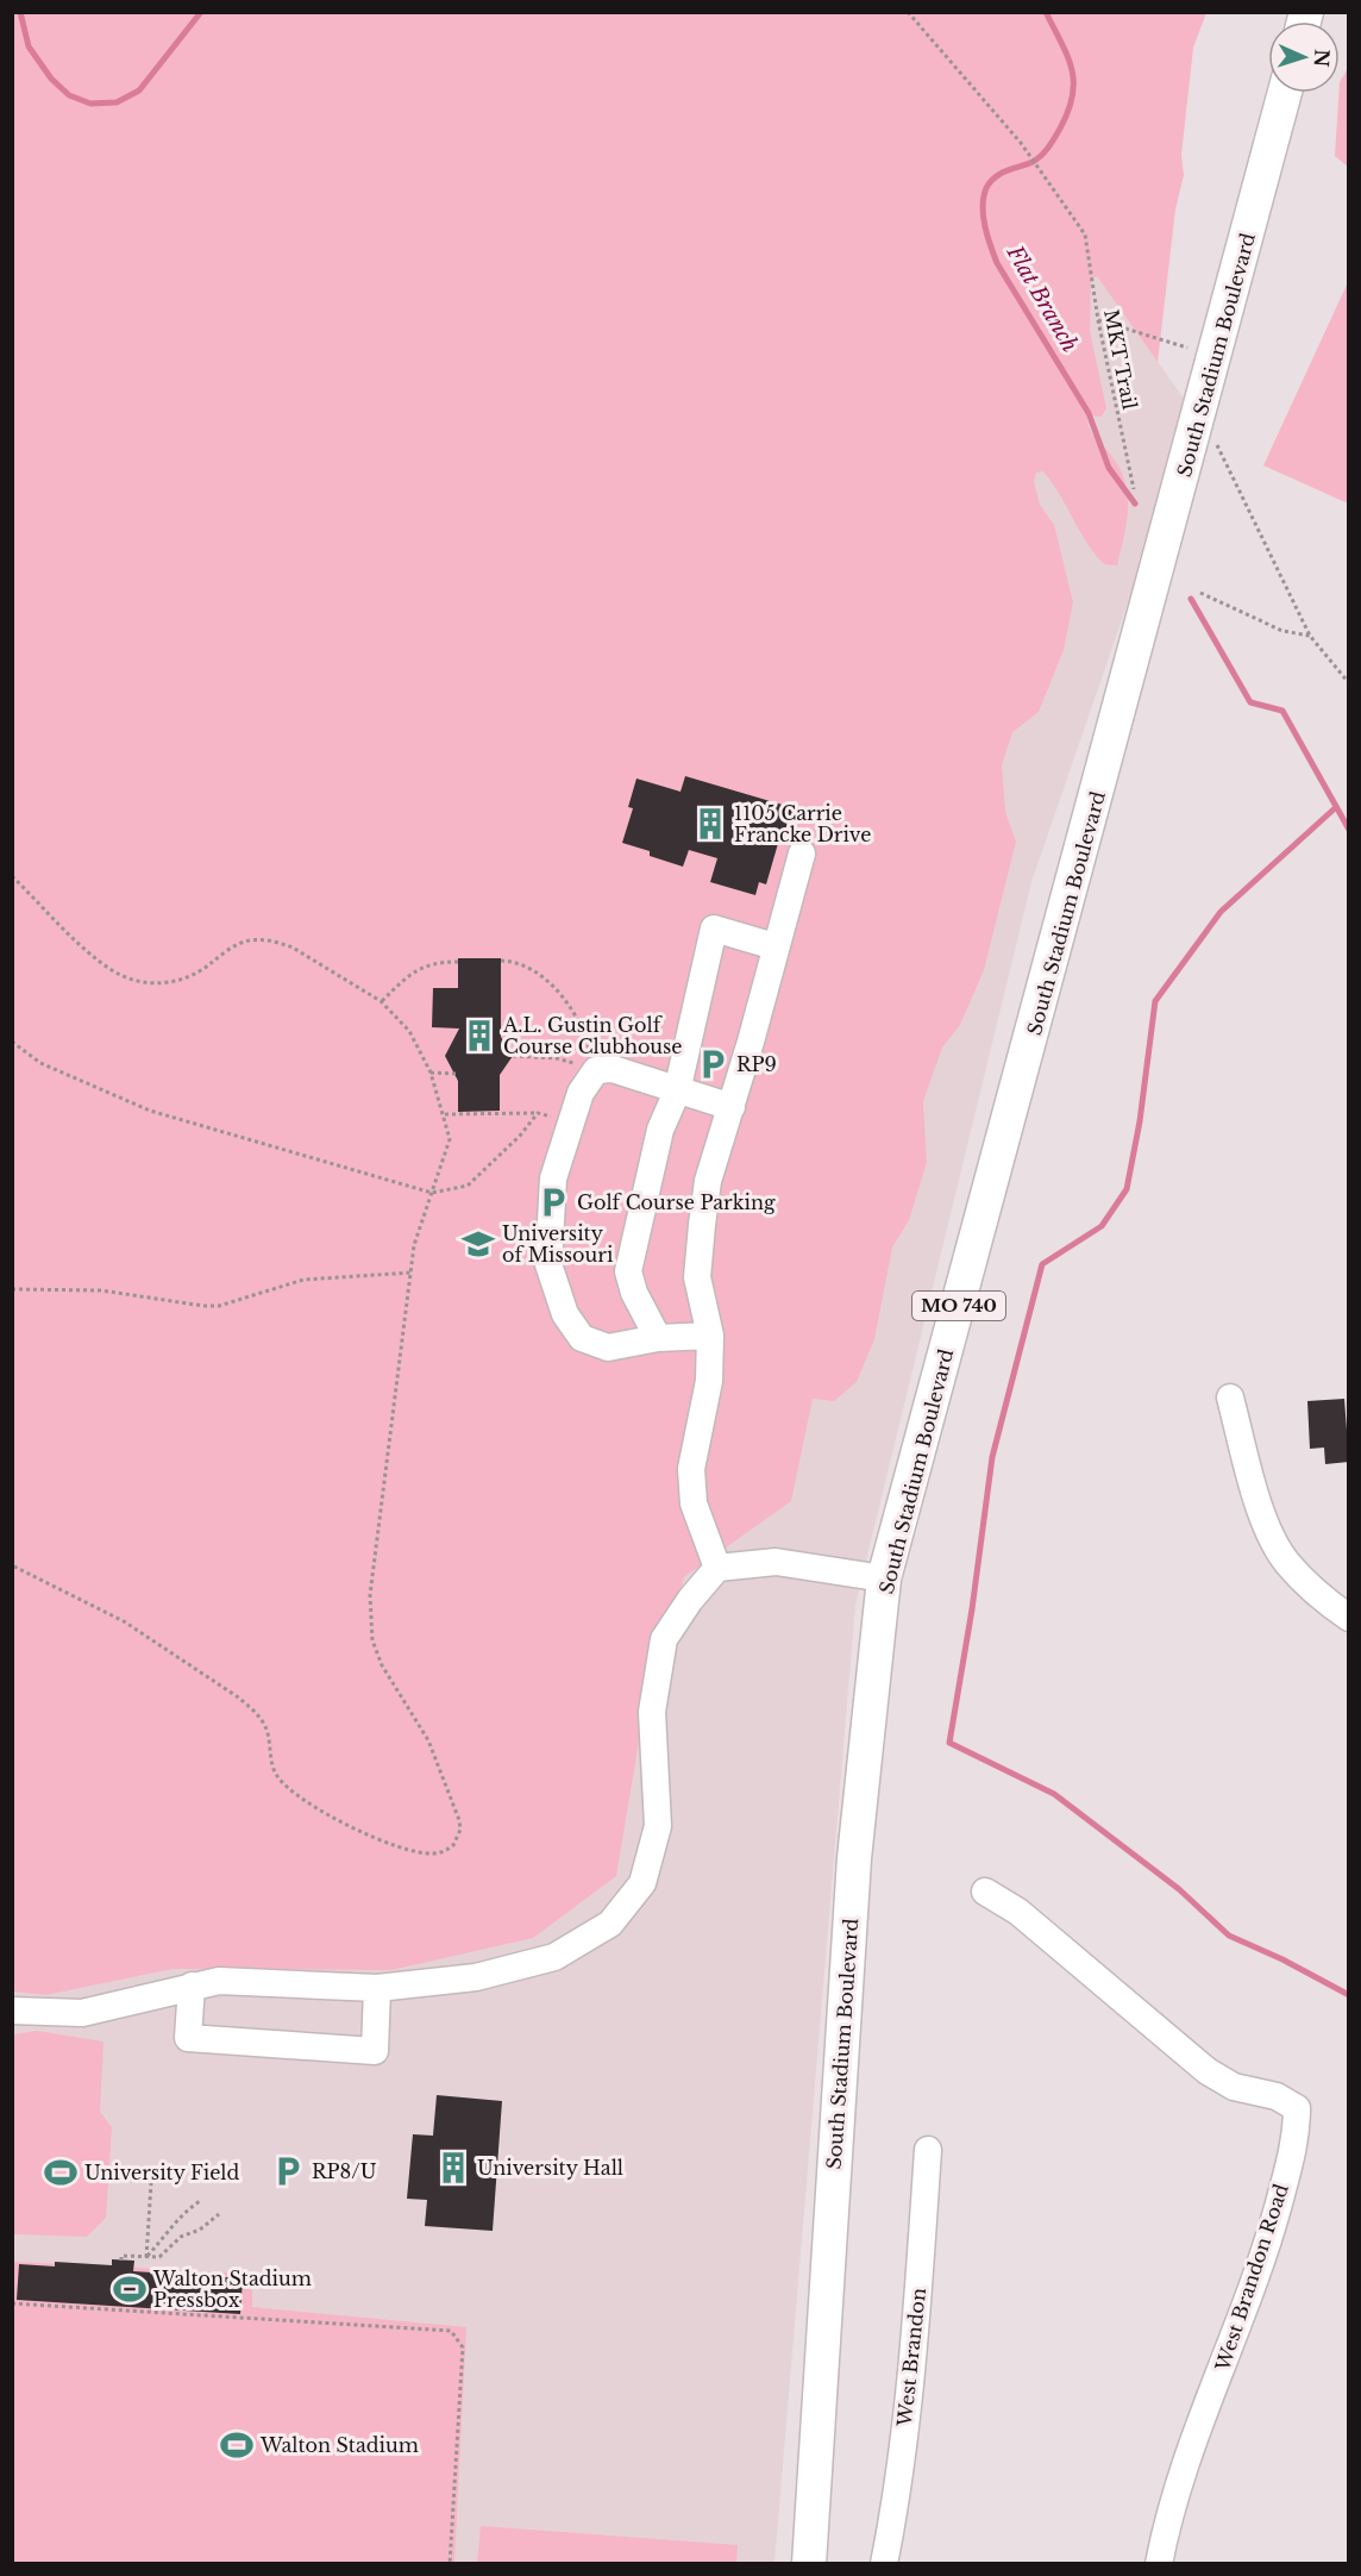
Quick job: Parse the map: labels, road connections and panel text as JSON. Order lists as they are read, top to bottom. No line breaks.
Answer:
{"streets":{"main road":["South Stadium Boulevard","MO 740"],"street":["West Brandon Road","West Brandon"],"path":["MKT Trail"]},"water":["Flat Branch"],"places":{"building":["1105 Carrie Francke Drive","A.L. Gustin Golf Course Clubhouse","University Hall"],"parking":["RP9","Golf Course Parking","RP8/U"],"school or university":["University of Missouri"],"sports":["University Field","Walton Stadium Pressbox","Walton Stadium"]},"north":"right"}
